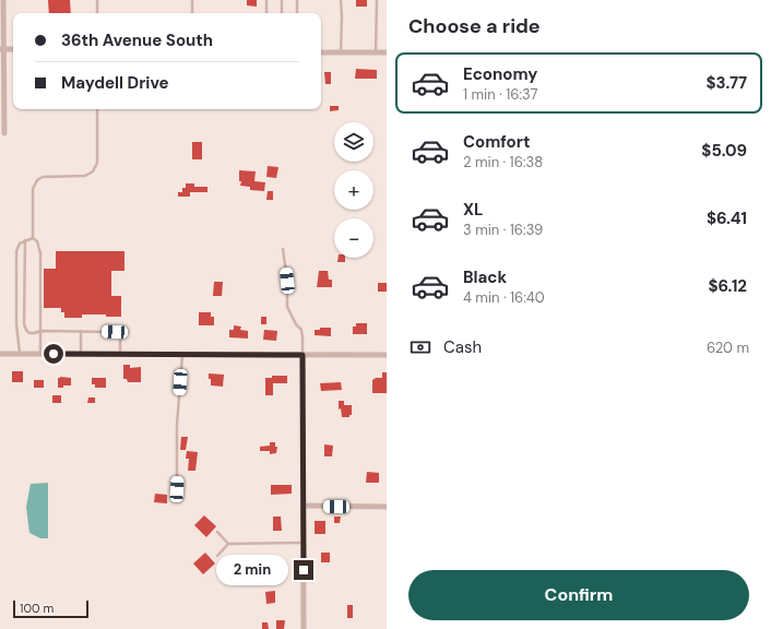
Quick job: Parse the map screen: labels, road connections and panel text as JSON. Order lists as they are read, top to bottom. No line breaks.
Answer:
{"scale_bar":"100 m","page":{"heading":"Choose a ride","banner":["36th Avenue South","Maydell Drive"],"list":[{"name":"Economy","note":"1 min · 16:37","value":"$3.77"},{"name":"Comfort","note":"2 min · 16:38","value":"$5.09"},{"name":"XL","note":"3 min · 16:39","value":"$6.41"},{"name":"Black","note":"4 min · 16:40","value":"$6.12"}],"map_buttons":["+","−"],"pay":["Cash","620 m"],"bubble":"2 min","buttons":"Confirm","scale":"100 m"}}
